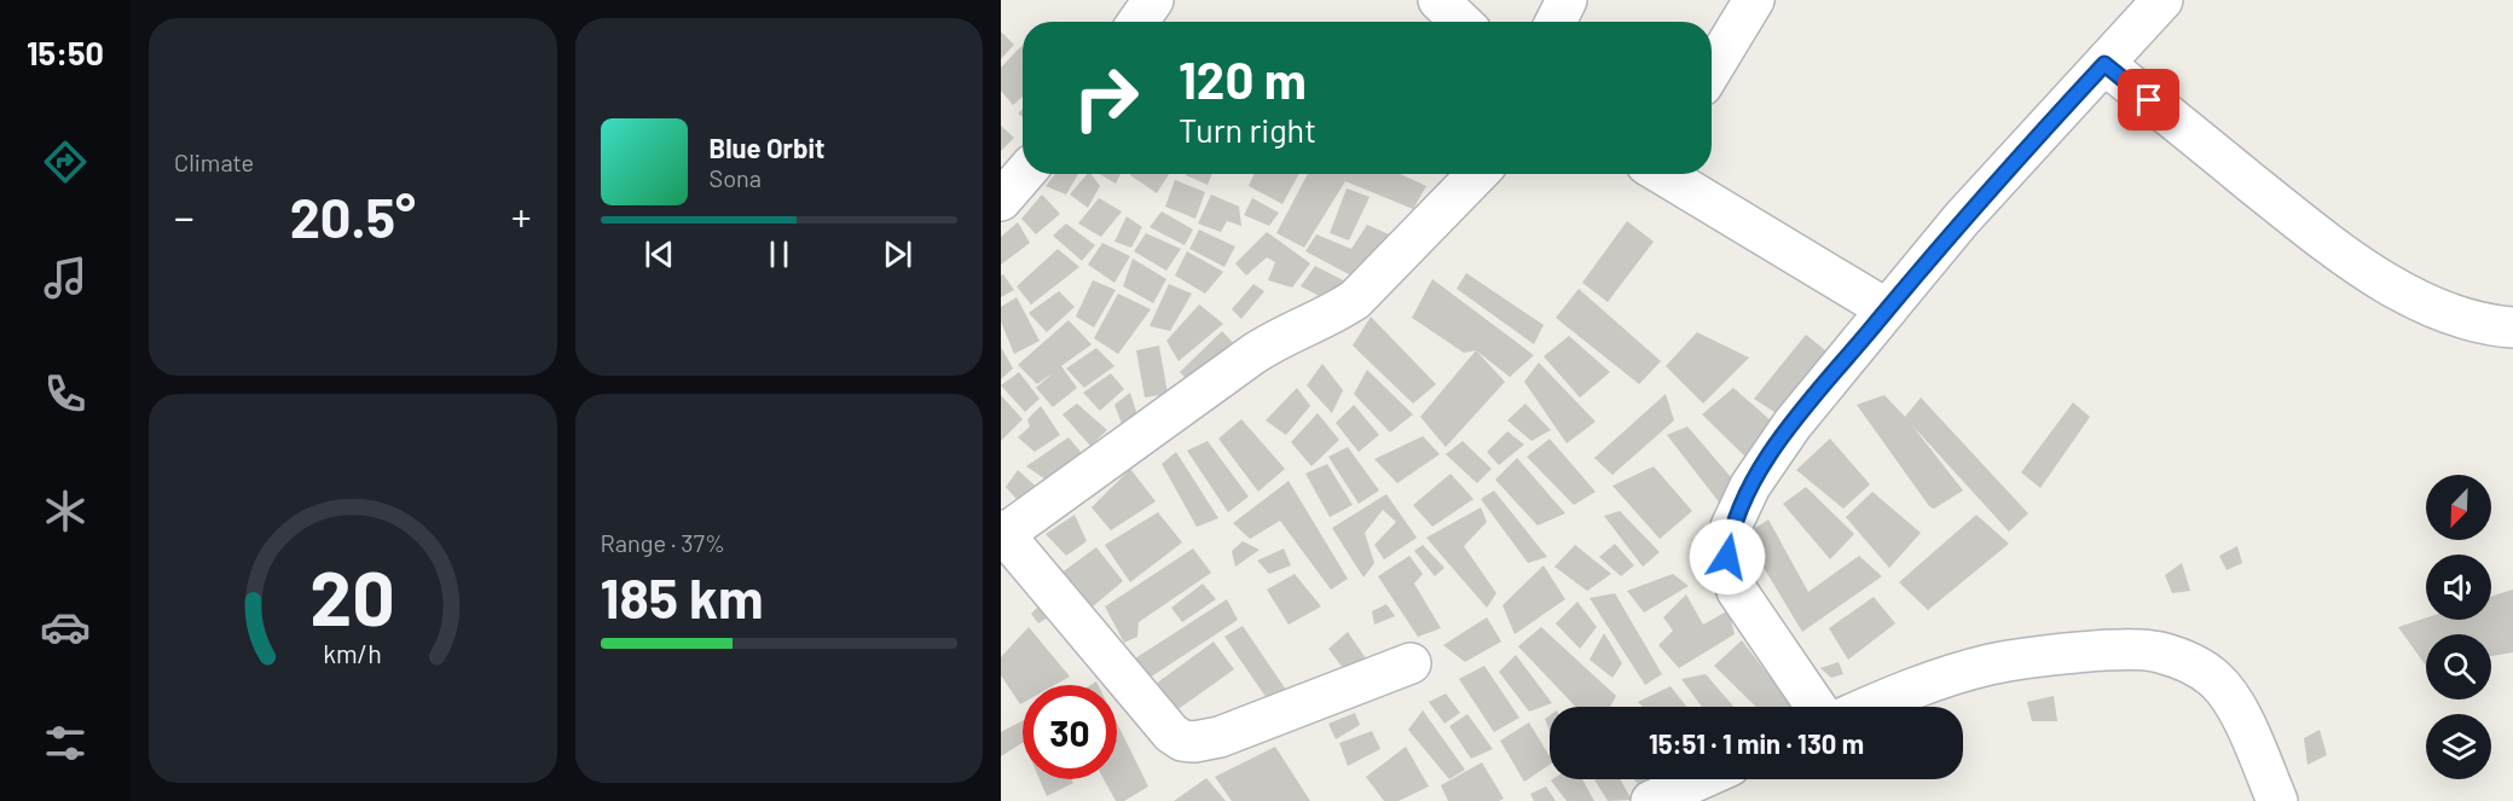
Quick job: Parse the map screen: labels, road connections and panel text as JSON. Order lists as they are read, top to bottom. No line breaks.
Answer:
{"north":"bottom left","page":{"tabs":"15:50","tile":["Climate",["Range · 37%","185 km"]],"turn":["120 m","Turn right"],"song":["Blue Orbit","Sona"],"heat":["−","20.5°","+"],"limit":"30","trip":"15:51 · 1 min · 130 m","gauge":["20","km/h"]}}
